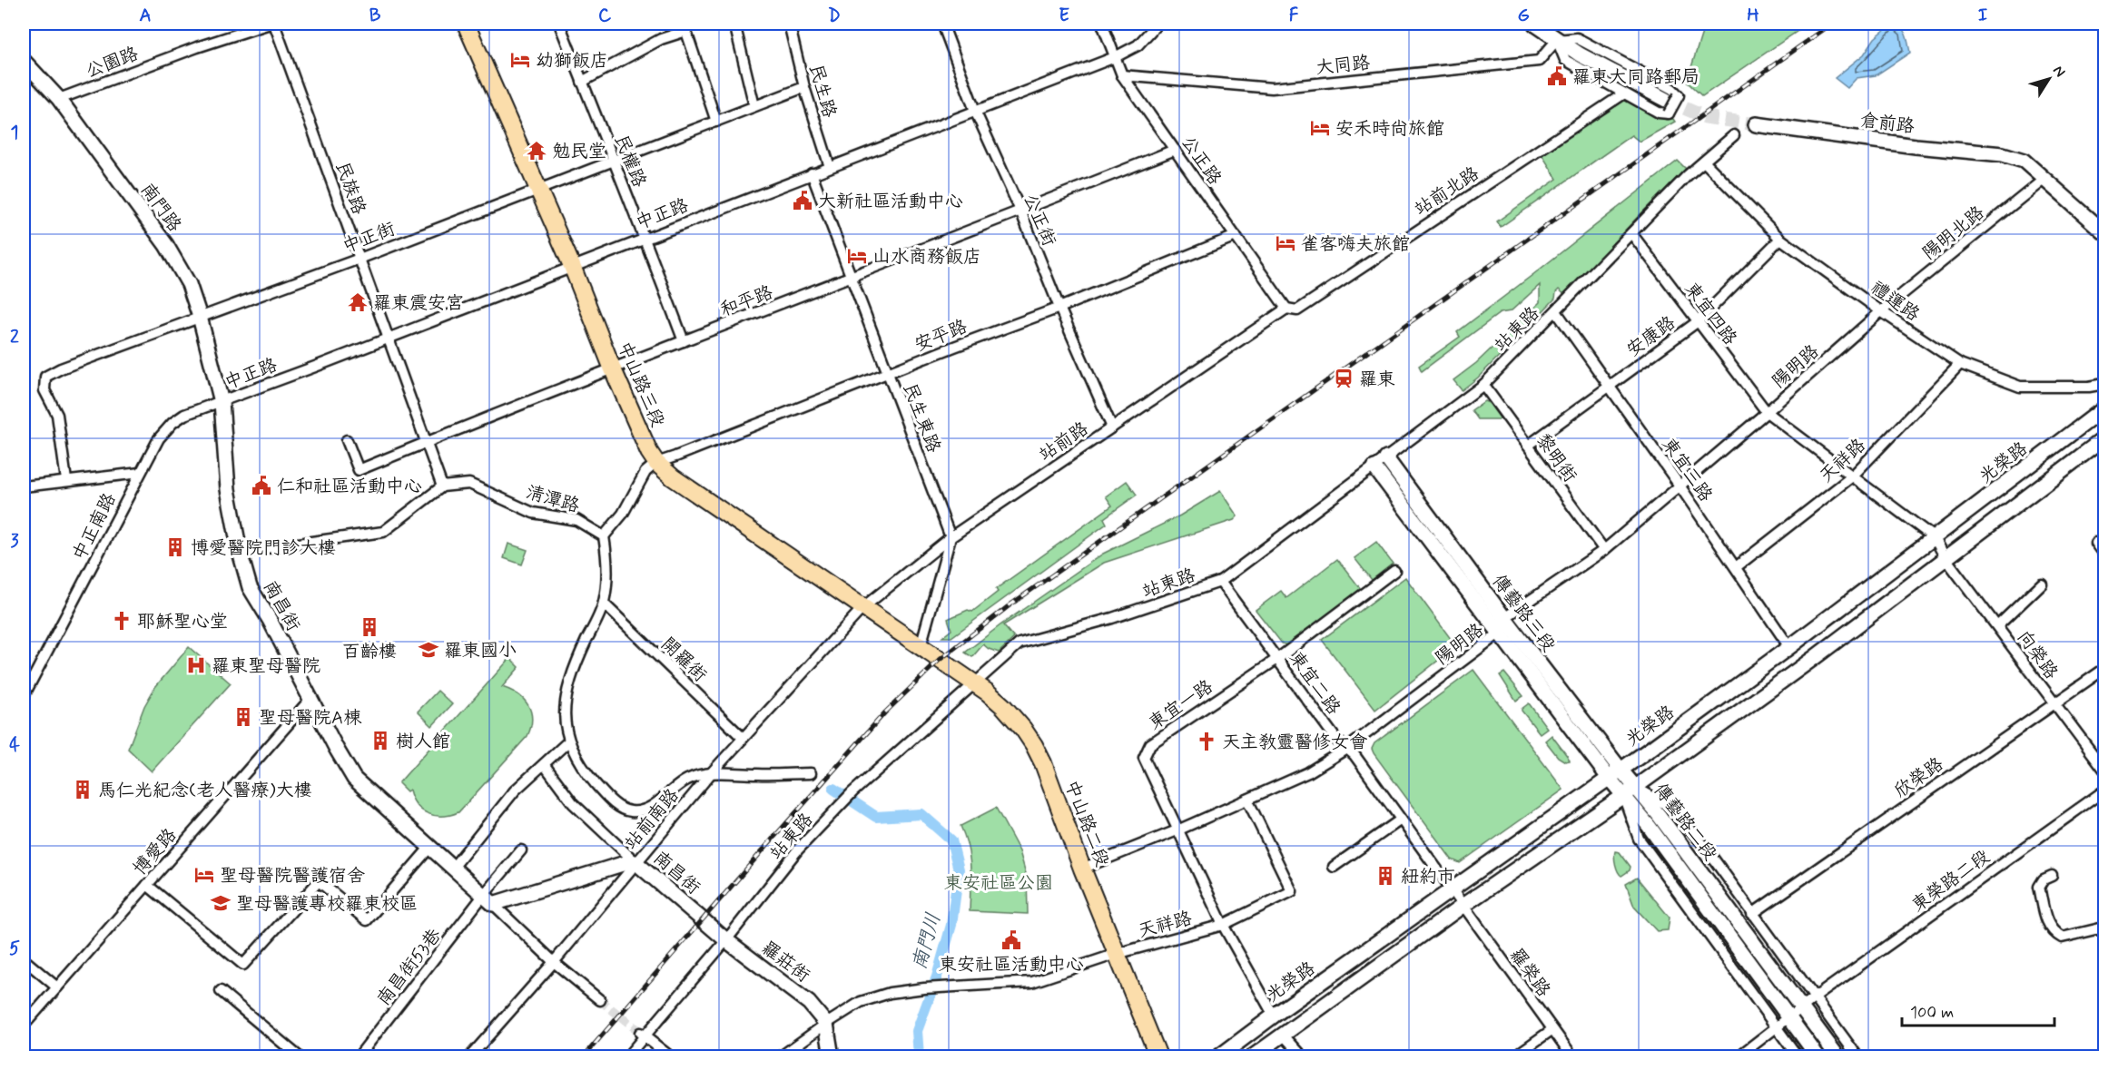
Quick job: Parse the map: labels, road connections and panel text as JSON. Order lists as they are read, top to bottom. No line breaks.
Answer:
{"streets":{"main road":["中山路三段","中山路二段"],"street":["公園路","大同路","民生路","倉前路","公正路","民權路","民族路","站前北路","南門路","中正路","公正街","陽明北路","中正街","和平路","禮運路","東宜四路","站東路","安平路","安康路","陽明路","民生東路","站前路","黎明街","天祥路","光榮路","東宜三路","清潭路","中正南路","南昌街","傳藝路三段","向榮路","開羅街","東宜二路","東宜一路","欣榮路","站前南路","傳藝路二段","博愛路","東榮路二段","羅莊街","南昌街53巷","羅榮路"]},"crossings":[["公園路","南門路"],["大同路","公正路"],["民生路","中正路"],["民生路","中正街"],["倉前路","陽明北路"],["公正路","站前北路"],["公正路","中正路"],["公正路","和平路"],["公正路","安平路"],["公正路","站前路"],["民權路","中正路"],["民權路","中正街"],["民權路","和平路"],["民族路","中正路"],["民族路","中正街"],["民族路","和平路"],["民族路","清潭路"],["站前北路","站前路"],["南門路","中正路"],["南門路","中正街"],["南門路","中正南路"],["南門路","南昌街"],["中正路","公正街"],["中正路","中山路三段"],["中正路","民生東路"],["中正路","中正南路"],["中正路","南昌街"],["公正街","和平路"],["公正街","安平路"],["公正街","站前路"],["陽明北路","禮運路"],["陽明北路","陽明路"],["中正街","中山路三段"],["和平路","中山路三段"],["和平路","民生東路"],["禮運路","站東路"],["禮運路","安康路"],["禮運路","陽明路"],["禮運路","天祥路"],["東宜四路","站東路"],["東宜四路","安康路"],["東宜四路","陽明路"],["東宜四路","天祥路"],["東宜四路","光榮路"],["東宜四路","向榮路"],["站東路","黎明街"],["站東路","東宜三路"],["站東路","傳藝路三段"],["站東路","東宜二路"],["站東路","中山路二段"],["站東路","羅莊街"],["安平路","中山路三段"],["安平路","民生東路"],["安康路","黎明街"],["安康路","東宜三路"],["陽明路","黎明街"],["陽明路","天祥路"],["陽明路","東宜三路"],["陽明路","傳藝路三段"],["陽明路","東宜二路"],["陽明路","東宜一路"],["陽明路","中山路二段"],["中山路三段","站前路"],["中山路三段","站前南路"],["中山路三段","中山路二段"],["民生東路","站前路"],["站前路","站前南路"],["天祥路","東宜三路"],["天祥路","東宜一路"],["天祥路","中山路二段"],["天祥路","羅莊街"],["光榮路","東宜三路"],["光榮路","傳藝路三段"],["光榮路","向榮路"],["光榮路","東宜二路"],["光榮路","東宜一路"],["中正南路","南昌街"],["南昌街","站前南路"],["南昌街","博愛路"],["南昌街","羅莊街"],["南昌街","南昌街53巷"],["傳藝路三段","傳藝路二段"],["向榮路","欣榮路"],["開羅街","站前南路"],["東宜二路","東宜一路"],["東宜二路","羅榮路"],["欣榮路","傳藝路二段"],["傳藝路二段","東榮路二段"]],"water":["南門川"],"parks":["東安社區公園"],"places":{"hotel":["幼獅飯店","安禾時尚旅館","雀客嗨夫旅館","山水商務飯店","聖母醫院醫護宿舍"],"public building":["羅東大同路郵局","大新社區活動中心","仁和社區活動中心","東安社區活動中心"],"temple":["勉民堂","羅東震安宮"],"station":["羅東"],"building":["博愛醫院門診大樓","百齡樓","聖母醫院A棟","樹人館","馬仁光紀念(老人醫療)大樓","紐約市"],"church":["耶穌聖心堂","天主教靈醫修女會"],"school or university":["羅東國小","聖母醫護專校羅東校區"],"hospital":["羅東聖母醫院"]},"scale_bar":"100 m","north":"top right","grid":{"columns":["A","B","C","D","E","F","G","H","I"],"rows":["1","2","3","4","5"]}}
